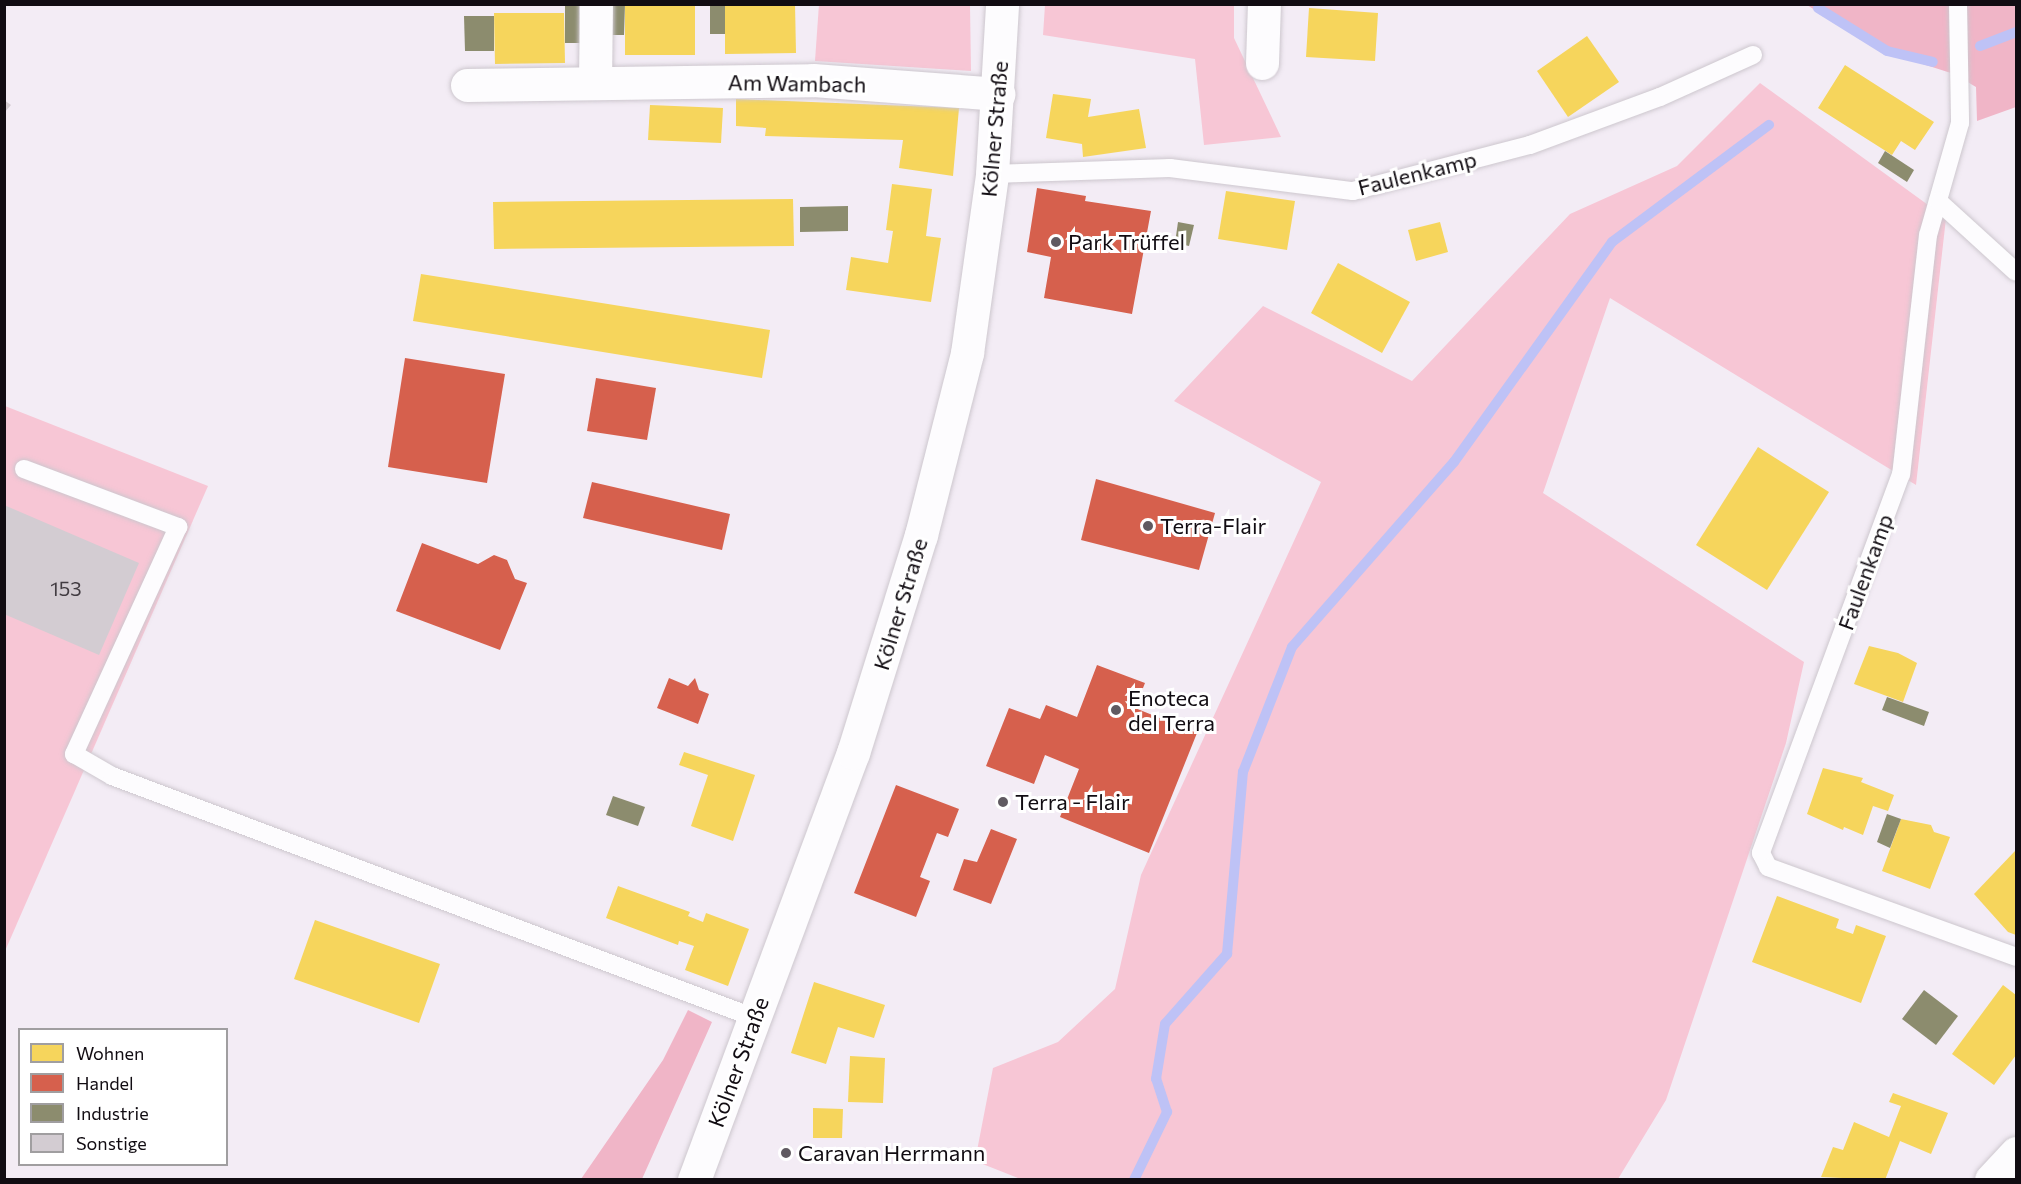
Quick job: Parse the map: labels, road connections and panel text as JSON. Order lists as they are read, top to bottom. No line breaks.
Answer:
{"streets":{"main road":["Am Wambach","Kölner Straße"],"lane":["Faulenkamp"]},"crossings":[["Am Wambach","Kölner Straße"],["Kölner Straße","Faulenkamp"]],"places":["Park Trüffel","Terra-Flair","Enoteca del Terra","Terra - Flair","Caravan Herrmann"],"house_numbers":["153"],"legend":["Wohnen","Handel","Industrie","Sonstige"]}
